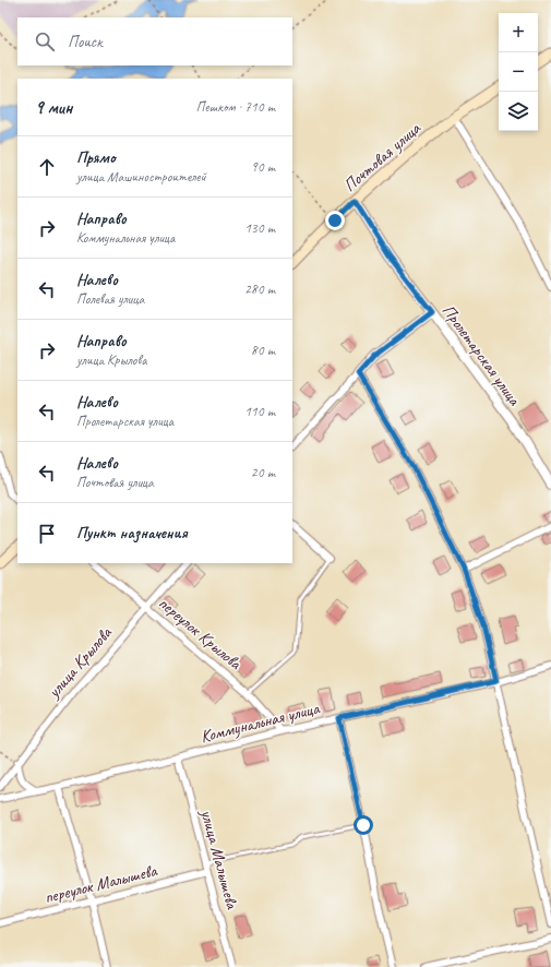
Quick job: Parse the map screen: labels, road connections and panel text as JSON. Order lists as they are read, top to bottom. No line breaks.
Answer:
{"streets":{"main road":["Почтовая улица"],"street":["Пролетарская улица","переулок Крылова","улица Крылова","Коммунальная улица","улица Малышева","переулок Малышева"]},"crossings":[["Почтовая улица","Пролетарская улица"],["переулок Крылова","улица Крылова"],["переулок Крылова","Коммунальная улица"],["Коммунальная улица","улица Малышева"],["улица Малышева","переулок Малышева"]],"page":{"map_buttons":["+","−"],"search":"Поиск","heading":["9 мин","Пешком · 710 m"],"list":[["Прямо","улица Машиностроителей","90 m"],["Направо","Коммунальная улица","130 m"],["Налево","Полевая улица","280 m"],["Направо","улица Крылова","80 m"],["Налево","Пролетарская улица","110 m"],["Налево","Почтовая улица","20 m"],"Пункт назначения"]}}
